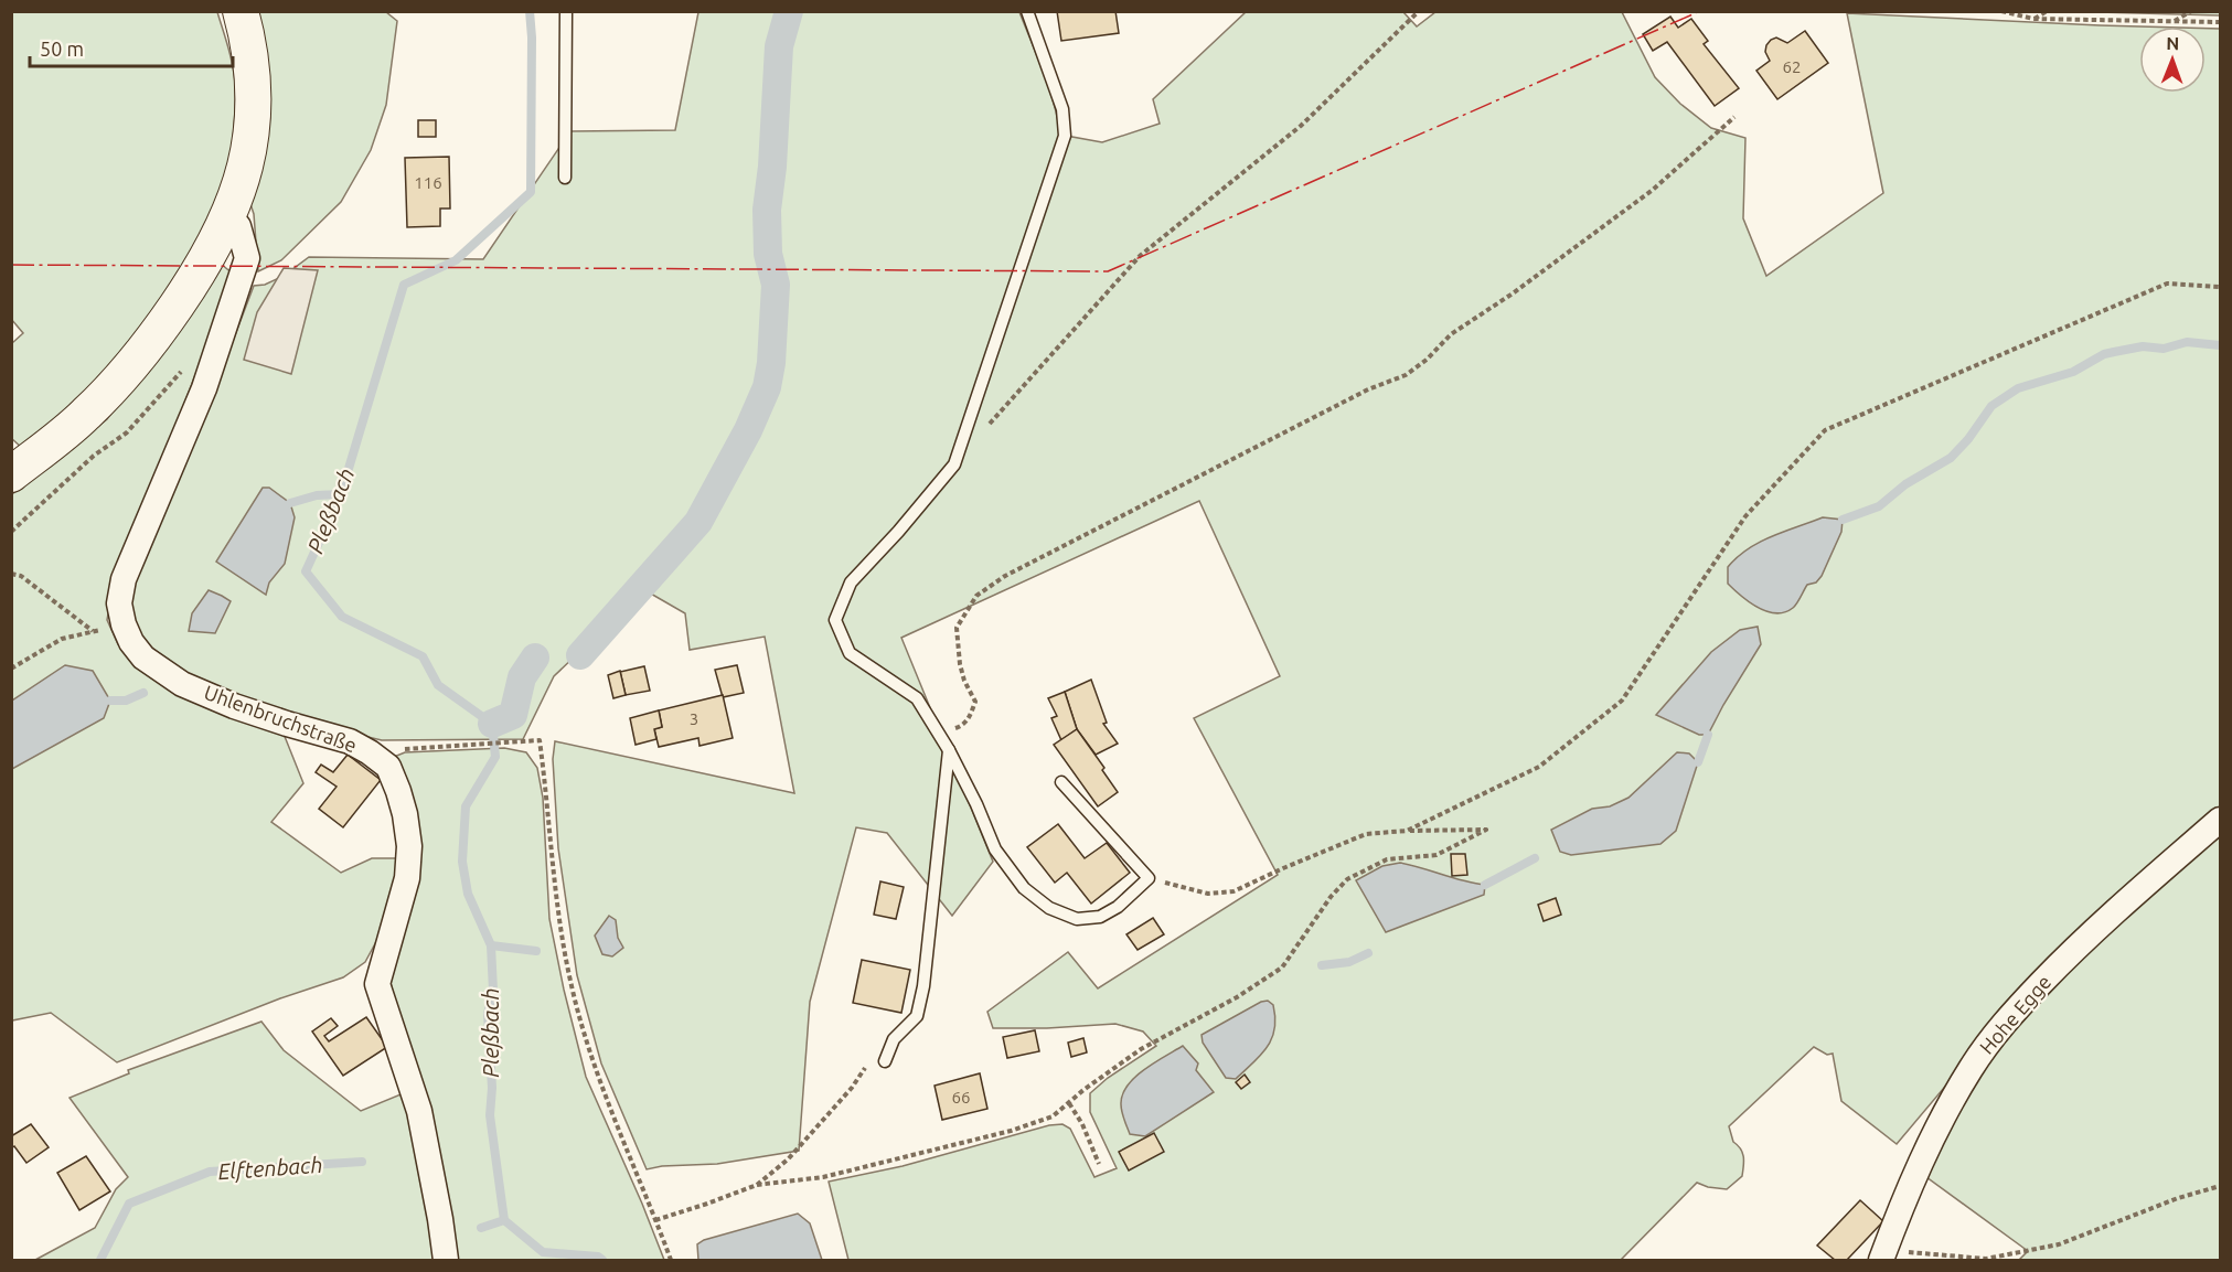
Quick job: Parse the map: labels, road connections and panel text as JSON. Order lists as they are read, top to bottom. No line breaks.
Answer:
{"streets":{"street":["Uhlenbruchstraße","Hohe Egge"]},"water":["Pleßbach","Elftenbach"],"house_numbers":["62","116","3","66"],"scale_bar":"50 m","north":"top"}
